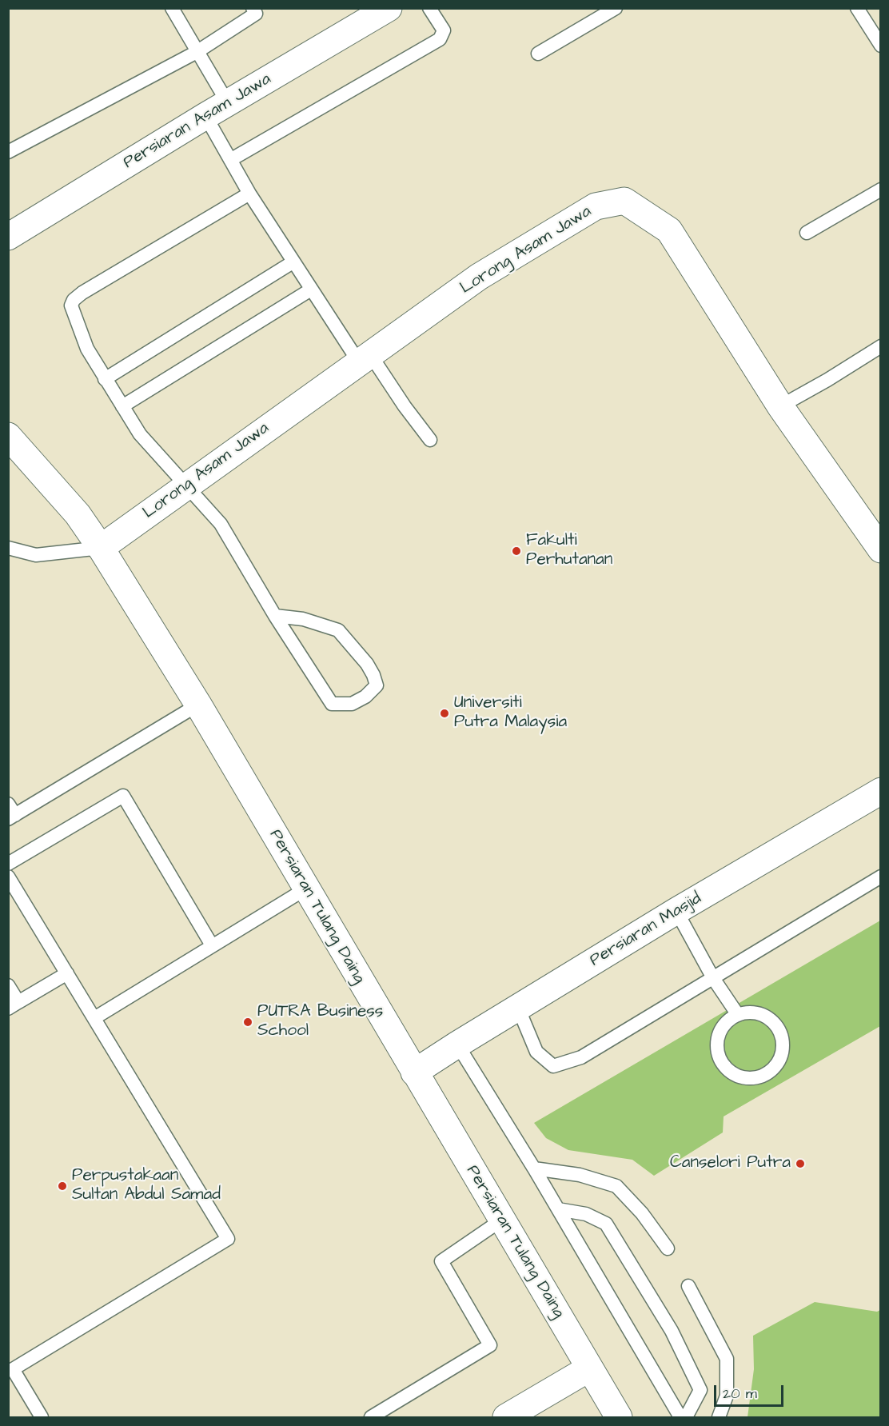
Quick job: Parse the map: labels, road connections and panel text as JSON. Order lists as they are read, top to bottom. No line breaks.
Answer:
{"streets":{"street":["Persiaran Asam Jawa","Lorong Asam Jawa","Persiaran Tulang Daing","Persiaran Masjid"]},"crossings":[["Lorong Asam Jawa","Persiaran Tulang Daing"],["Persiaran Tulang Daing","Persiaran Masjid"]],"places":["Fakulti Perhutanan","Universiti Putra Malaysia","PUTRA Business School","Canselori Putra","Perpustakaan Sultan Abdul Samad"],"scale_bar":"20 m"}
